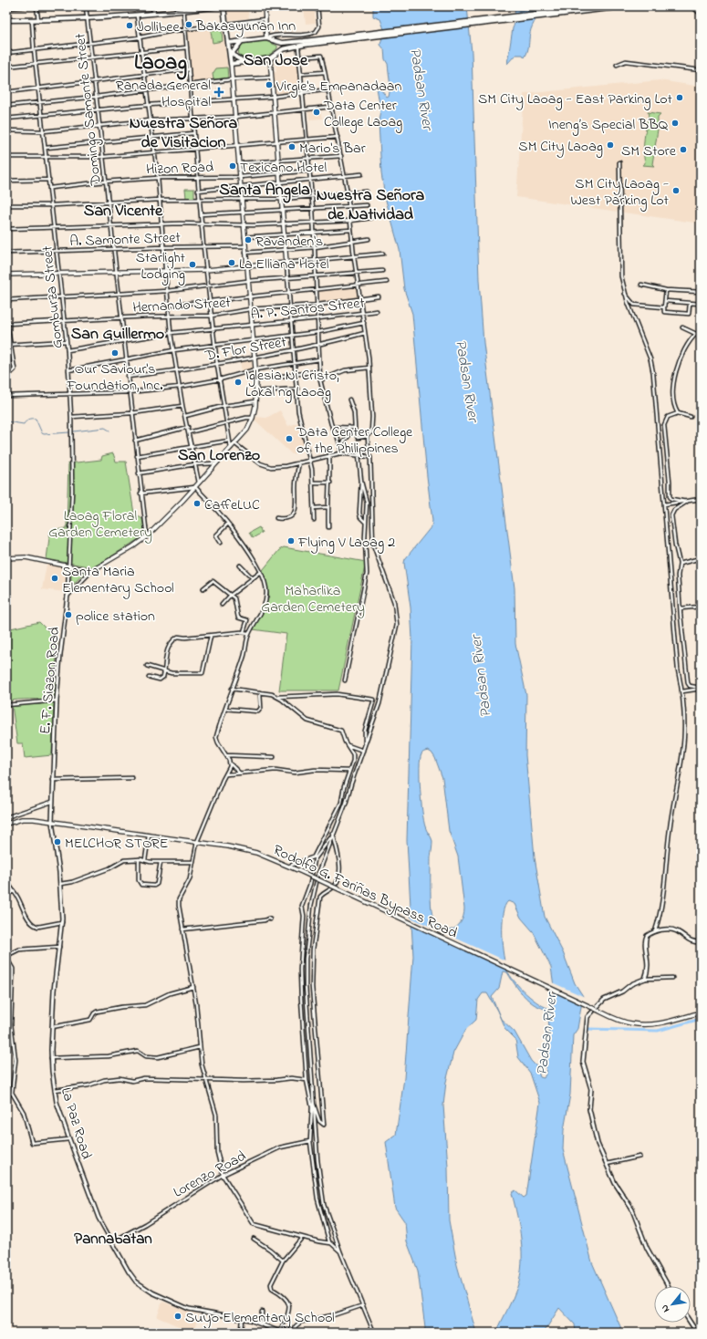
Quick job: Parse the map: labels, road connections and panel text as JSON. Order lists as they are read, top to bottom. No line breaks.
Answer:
{"streets":{"main road":["Rodolfo G. Fariñas Bypass Road"],"street":["Domingo Samonte Street","Hizon Road","A. Samonte Street","Gomburza Street","Hernando Street","A. P. Santos Street","D. Flor Street","E. F. Siazon Road","La Paz Road","Lorenzo Road"]},"crossings":[["Domingo Samonte Street","Hizon Road"],["Domingo Samonte Street","A. Samonte Street"],["Domingo Samonte Street","Hernando Street"],["Domingo Samonte Street","A. P. Santos Street"],["Domingo Samonte Street","D. Flor Street"],["Hizon Road","Gomburza Street"],["A. Samonte Street","Gomburza Street"],["Gomburza Street","Hernando Street"],["Gomburza Street","A. P. Santos Street"],["Gomburza Street","E. F. Siazon Road"],["E. F. Siazon Road","La Paz Road"],["Rodolfo G. Fariñas Bypass Road","La Paz Road"],["La Paz Road","Lorenzo Road"]],"districts":["San Jose","Laoag","Nuestra Señora de Visitacion","Santa Angela","Nuestra Señora de Natividad","San Vicente","San Guillermo","San Lorenzo","Pannabatan"],"water":["Padsan River"],"parks":["Laoag Floral Garden Cemetery","Maharlika Garden Cemetery"],"places":{"other":["Bakasyunan Inn","Jollibee","Virgie's Empanadaan","SM City Laoag - East Parking Lot","Data Center College Laoag","Ineng’s Special BBQ","SM City Laoag","Mario's Bar","SM Store","Texicano Hotel","SM City Laoag - West Parking Lot","Ravanden's","La Elliana Hotel","Starlight Lodging","Our Saviour's Foundation, Inc.","Iglesia Ni Cristo, Lokal ng Laoag","Data Center College of the Philippines","CaffeLUC","Flying V Laoag 2","Santa Maria Elementary School","police station","MELCHOR STORE","Suyo Elementary School"],"health":["Ranada General Hospital"]},"north":"bottom left"}
